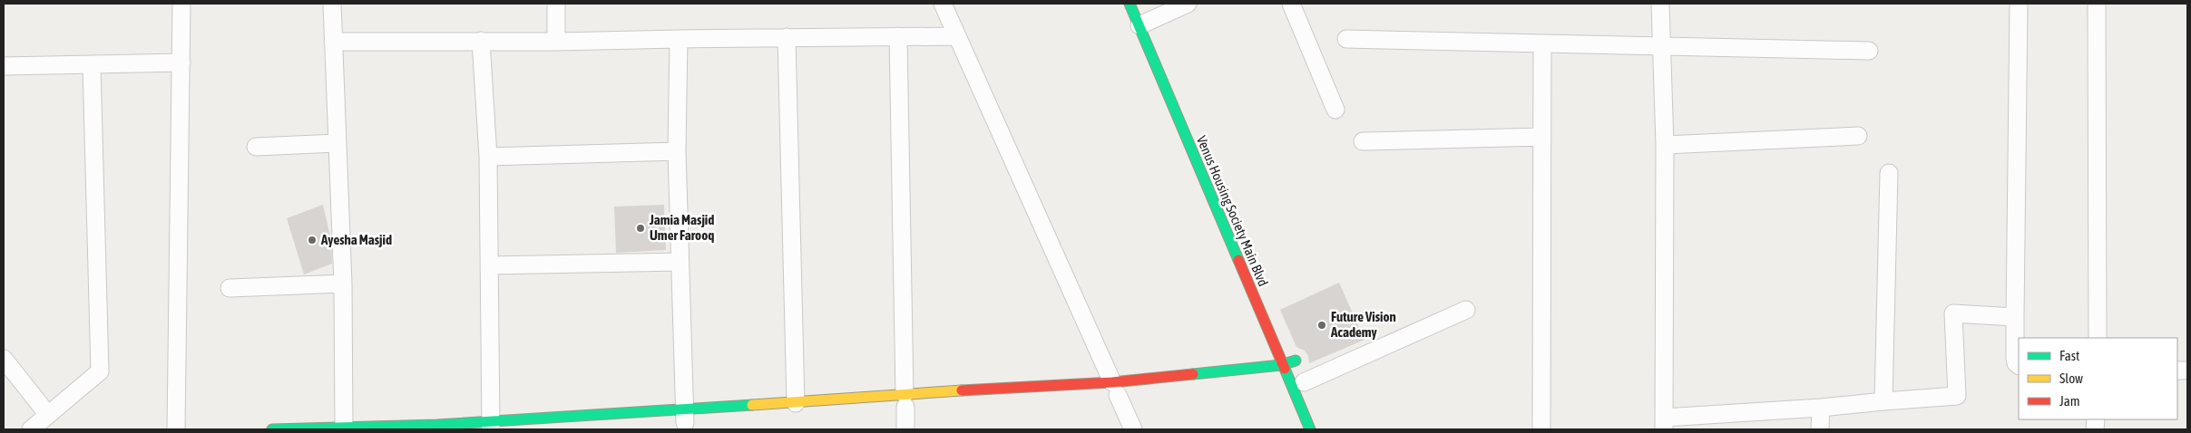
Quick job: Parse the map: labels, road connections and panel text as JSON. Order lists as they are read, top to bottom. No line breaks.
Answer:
{"streets":{"street":["Venus Housing Society Main Blvd"]},"places":["Jamia Masjid Umer Farooq","Ayesha Masjid","Future Vision Academy"],"legend":["Fast","Slow","Jam"]}
